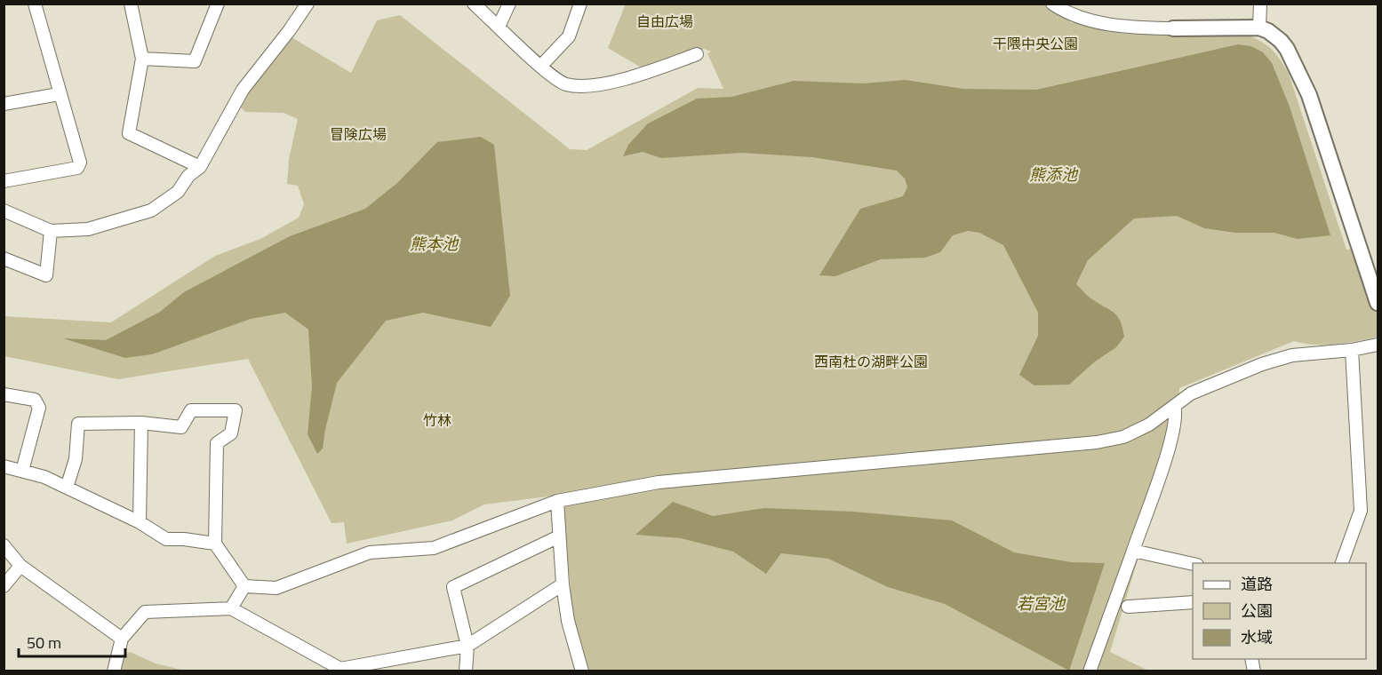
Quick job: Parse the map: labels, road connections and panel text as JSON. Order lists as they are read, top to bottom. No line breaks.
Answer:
{"water":["熊添池","熊本池","若宮池"],"parks":["自由広場","干隈中央公園","冒険広場","西南杜の湖畔公園","竹林"],"legend":["道路","公園","水域"],"scale_bar":"50 m"}
